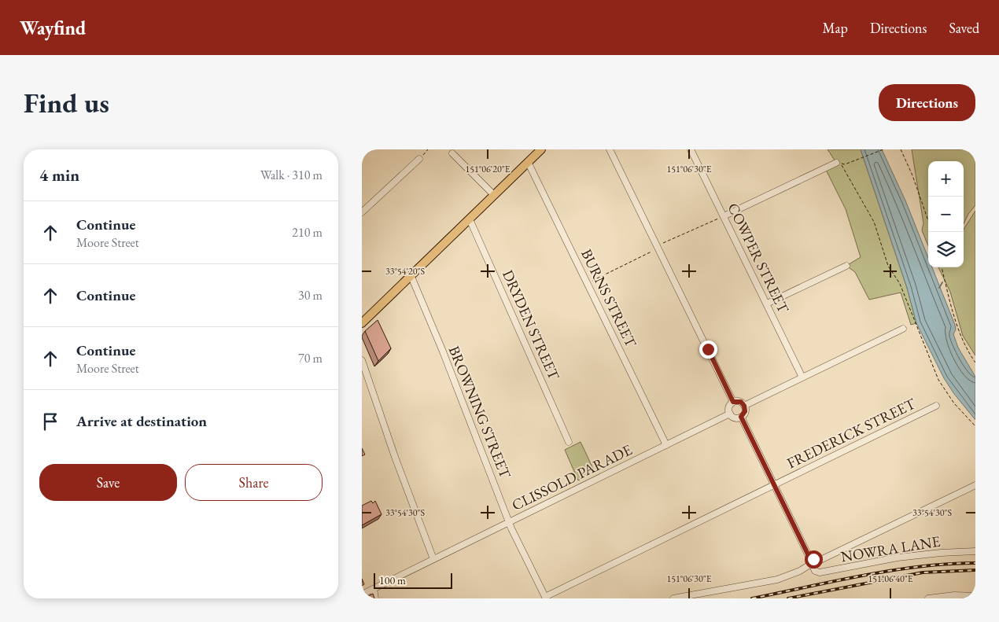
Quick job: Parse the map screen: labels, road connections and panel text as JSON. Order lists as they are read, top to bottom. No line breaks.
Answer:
{"streets":{"street":["COWPER STREET","BURNS STREET","DRYDEN STREET","BROWNING STREET","FREDERICK STREET","CLISSOLD PARADE","NOWRA LANE"]},"crossings":[["BURNS STREET","CLISSOLD PARADE"],["BROWNING STREET","FREDERICK STREET"],["BROWNING STREET","CLISSOLD PARADE"]],"scale_bar":"100 m","page":{"header":"Wayfind","nav":["Map","Directions","Saved"],"buttons":["Directions",["Save","Share"]],"title":"Find us","heading":["4 min","Walk · 310 m"],"map_buttons":["+","−"],"list":[["Continue","Moore Street","210 m"],["Continue","30 m"],["Continue","Moore Street","70 m"],"Arrive at destination"],"scale":"100 m"},"coordinates":["151°06'20\"E","151°06'30\"E","33°54'20\"S","33°54'30\"S","151°06'40\"E"]}
